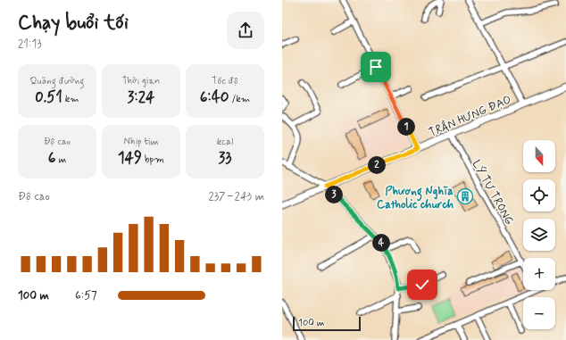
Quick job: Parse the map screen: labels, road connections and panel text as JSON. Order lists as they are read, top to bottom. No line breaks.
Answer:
{"streets":{"street":["TRẦN HƯNG ĐẠO","LÝ TỰ TRỌNG"]},"crossings":[["TRẦN HƯNG ĐẠO","LÝ TỰ TRỌNG"]],"places":{"building":["Phương Nghĩa Catholic church"]},"scale_bar":"100 m","north":"bottom","page":{"heading":["Chạy buổi tối","21:13"],"stats":[["Quãng đường","0.51 km"],["Thời gian","3:24"],["Tốc độ","6:40 /km"],["Độ cao","6 m"],["Nhịp tim","149 bpm"],["kcal","33"]],"pins":["1","2","3","4"],"map_buttons":["+","−"],"chart":["Độ cao","237–243 m"],"list":[{"name":"100 m","note":"6:57"}],"scale":"100 m"}}
